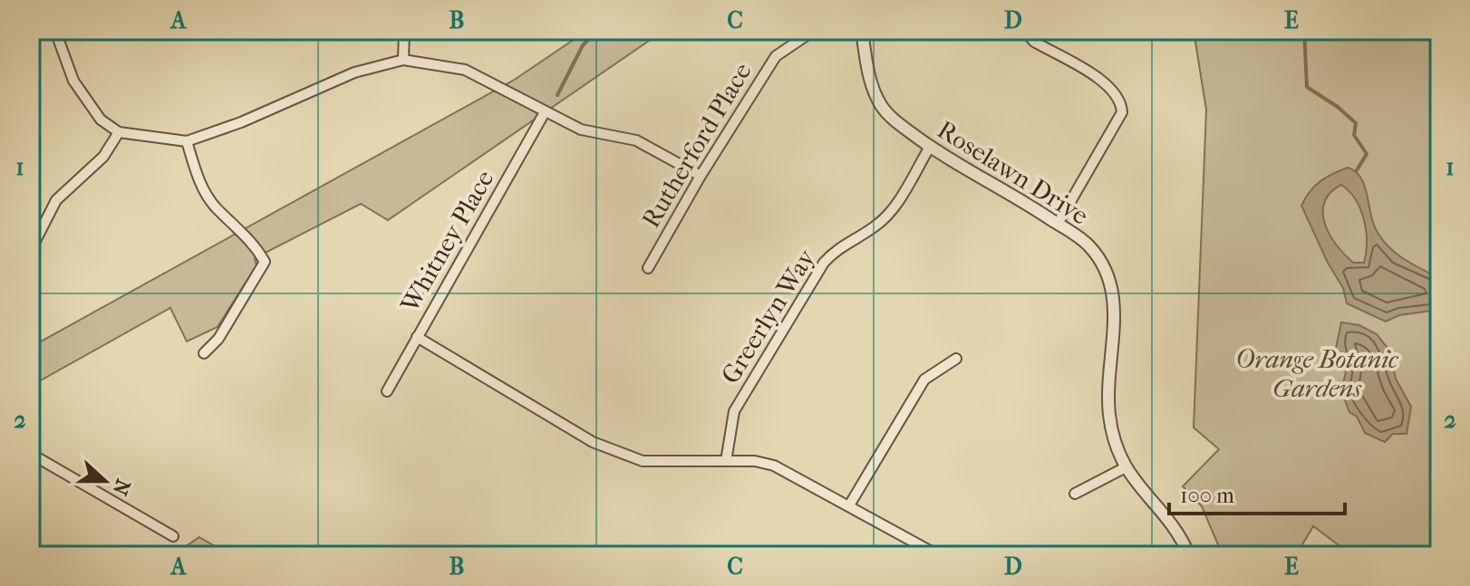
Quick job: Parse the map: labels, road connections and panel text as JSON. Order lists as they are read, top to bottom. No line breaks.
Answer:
{"streets":{"street":["Rutherford Place","Roselawn Drive","Whitney Place","Greerlyn Way"]},"crossings":[["Roselawn Drive","Greerlyn Way"]],"parks":["Orange Botanic Gardens"],"scale_bar":"100 m","north":"right","grid":{"columns":["A","B","C","D","E"],"rows":["1","2"]}}
